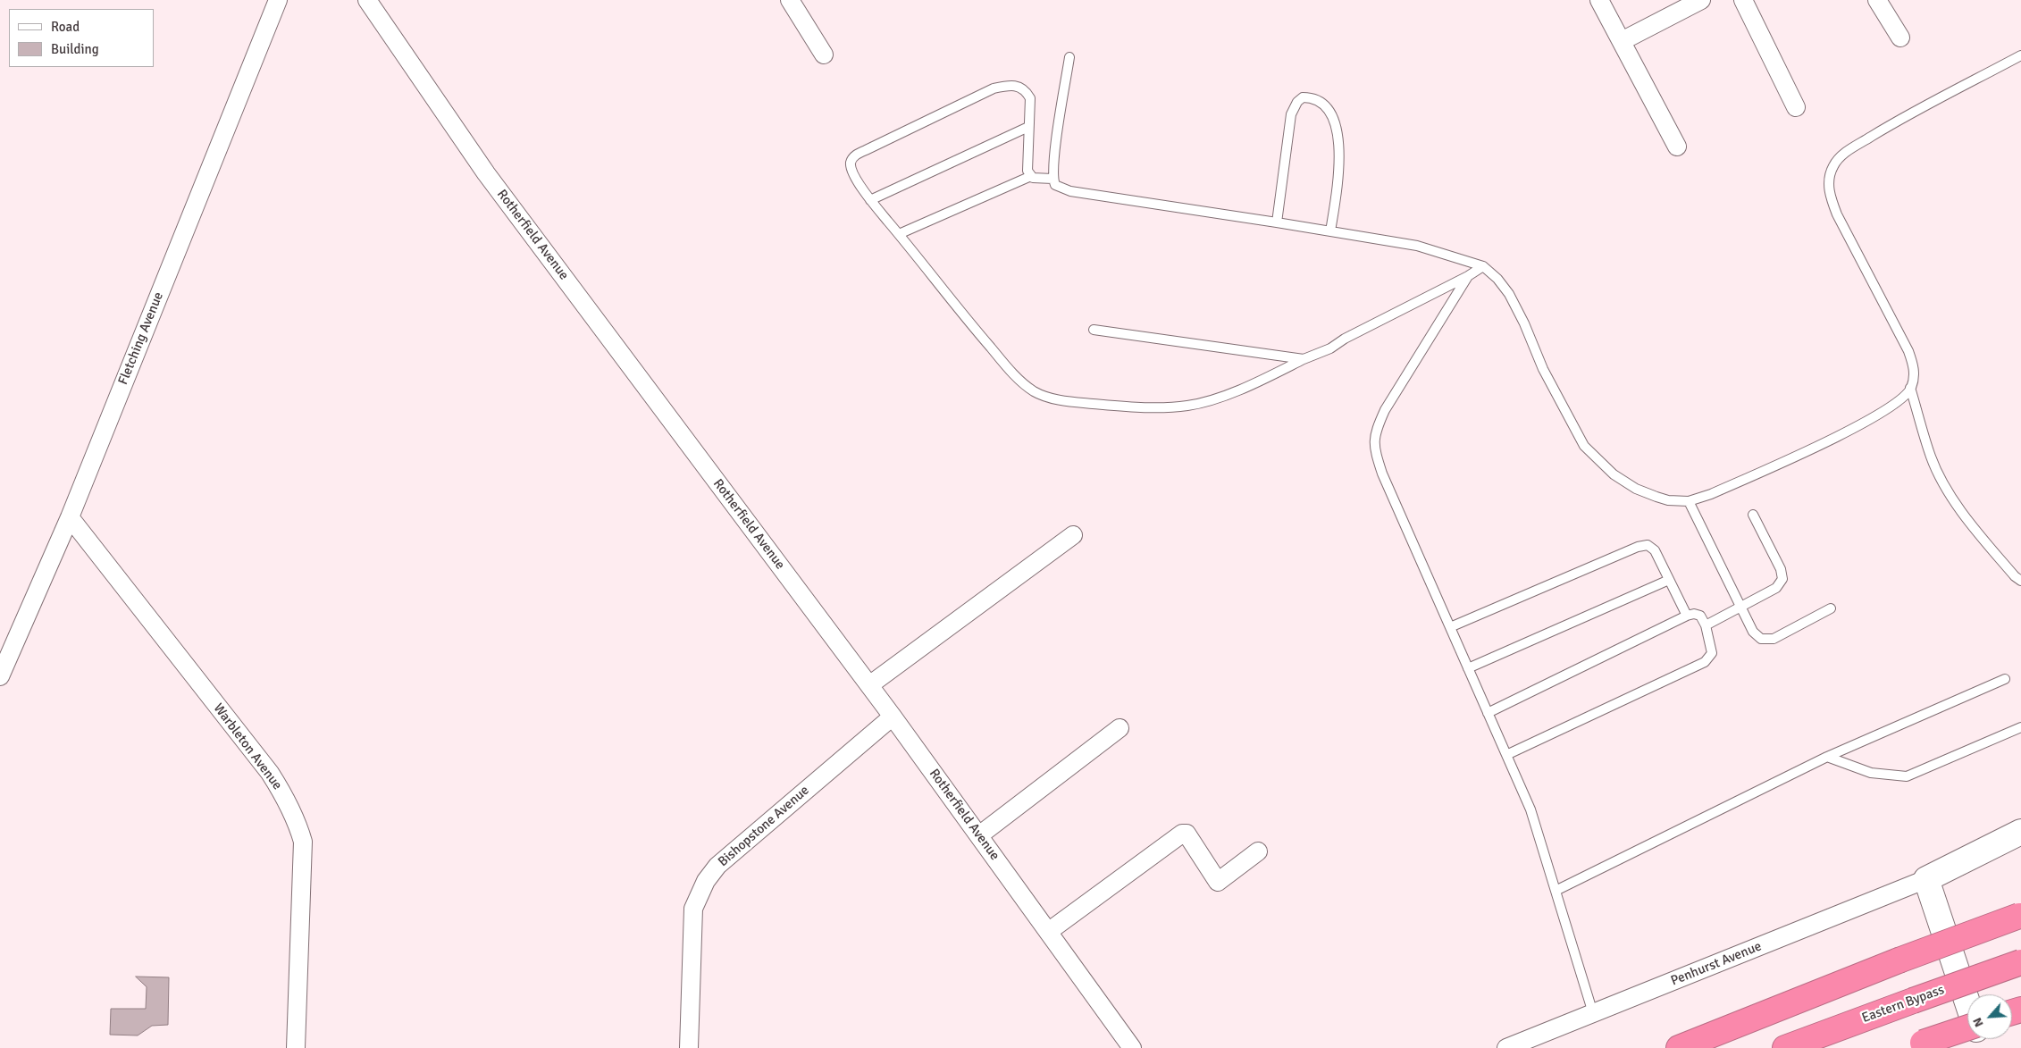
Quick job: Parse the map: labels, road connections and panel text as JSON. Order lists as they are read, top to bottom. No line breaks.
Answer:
{"streets":{"highway":["Eastern Bypass"],"street":["Rotherfield Avenue","Fletching Avenue","Warbleton Avenue","Bishopstone Avenue","Penhurst Avenue"]},"crossings":[["Rotherfield Avenue","Bishopstone Avenue"],["Fletching Avenue","Warbleton Avenue"]],"legend":["Road","Building"],"north":"bottom left"}
